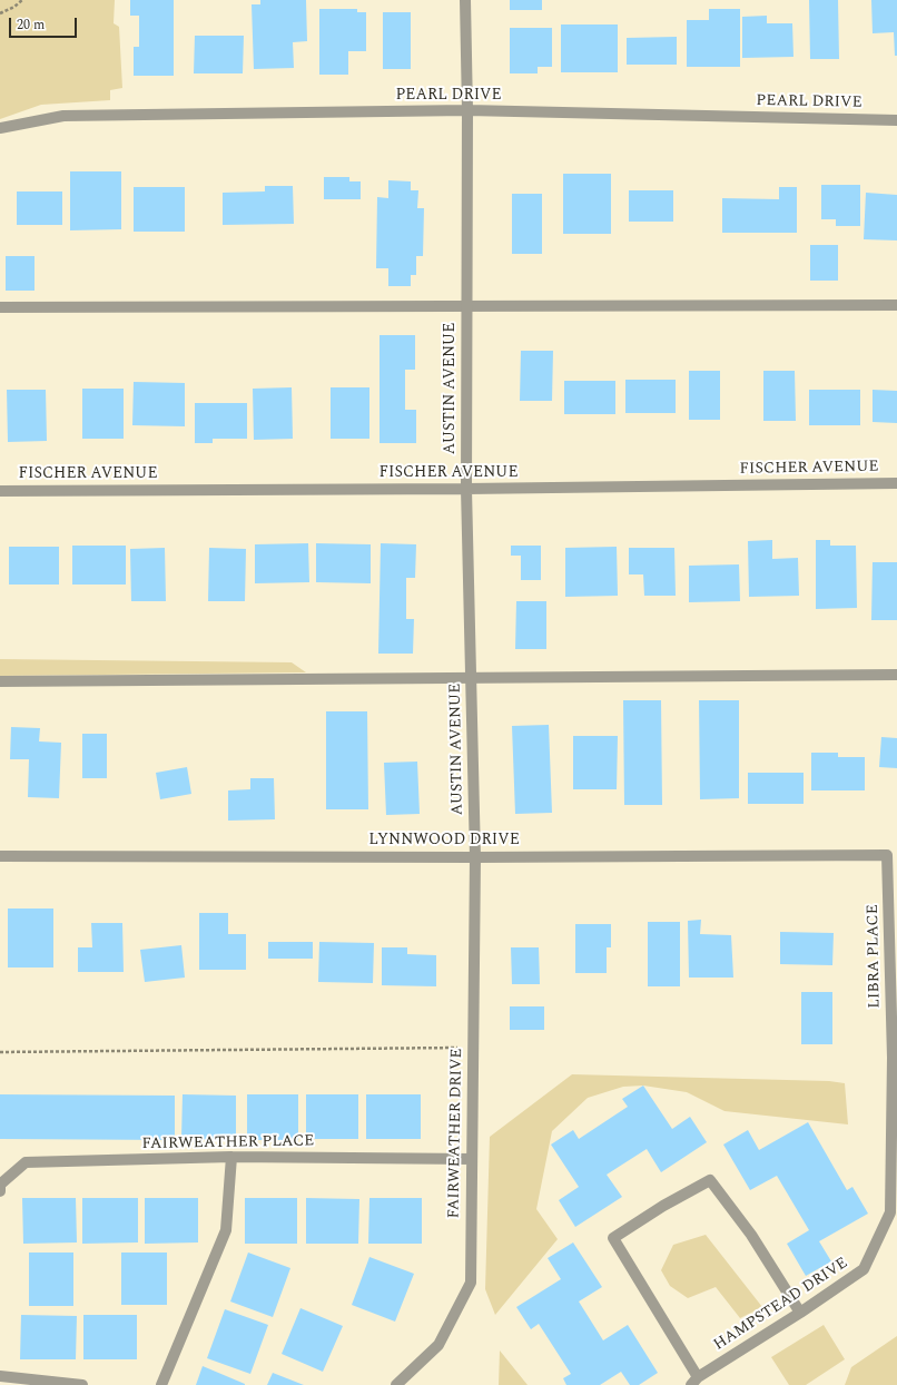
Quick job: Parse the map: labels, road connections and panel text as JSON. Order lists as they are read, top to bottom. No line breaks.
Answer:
{"streets":{"street":["PEARL DRIVE","AUSTIN AVENUE","FISCHER AVENUE","LYNNWOOD DRIVE","LIBRA PLACE","FAIRWEATHER DRIVE","FAIRWEATHER PLACE","HAMPSTEAD DRIVE"]},"crossings":[["PEARL DRIVE","AUSTIN AVENUE"],["AUSTIN AVENUE","FISCHER AVENUE"],["AUSTIN AVENUE","LYNNWOOD DRIVE"],["AUSTIN AVENUE","FAIRWEATHER DRIVE"],["LYNNWOOD DRIVE","LIBRA PLACE"],["LYNNWOOD DRIVE","FAIRWEATHER DRIVE"],["LIBRA PLACE","HAMPSTEAD DRIVE"],["FAIRWEATHER DRIVE","FAIRWEATHER PLACE"]],"scale_bar":"20 m"}
